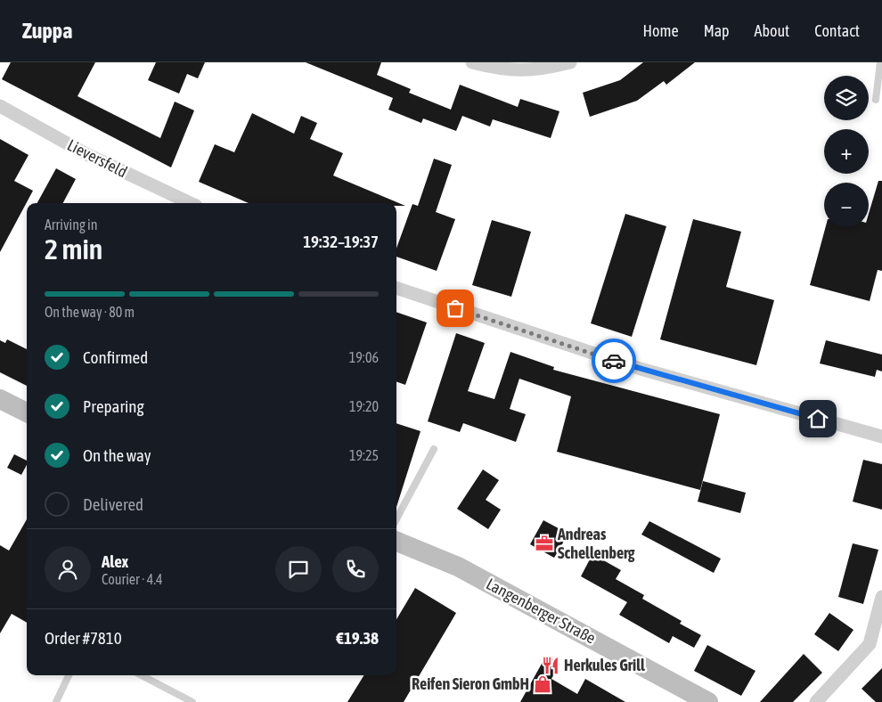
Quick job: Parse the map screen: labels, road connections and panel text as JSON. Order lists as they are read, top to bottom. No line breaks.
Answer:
{"streets":{"main road":["Langenberger Straße"],"street":["Lieversfeld"]},"places":{"office":["Andreas Schellenberg"],"restaurant":["Herkules Grill"],"shop":["Reifen Sieron GmbH"]},"page":{"header":"Zuppa","nav":["Home","Map","About","Contact"],"map_buttons":["+","−"],"heading":["2 min","Arriving in","19:32–19:37"],"panel":["Alex","Courier · 4.4","Order #7810","€19.38"],"bar":"On the way · 80 m","list":[["Confirmed","19:06"],["Preparing","19:20"],["On the way","19:25"],"Delivered"]}}
